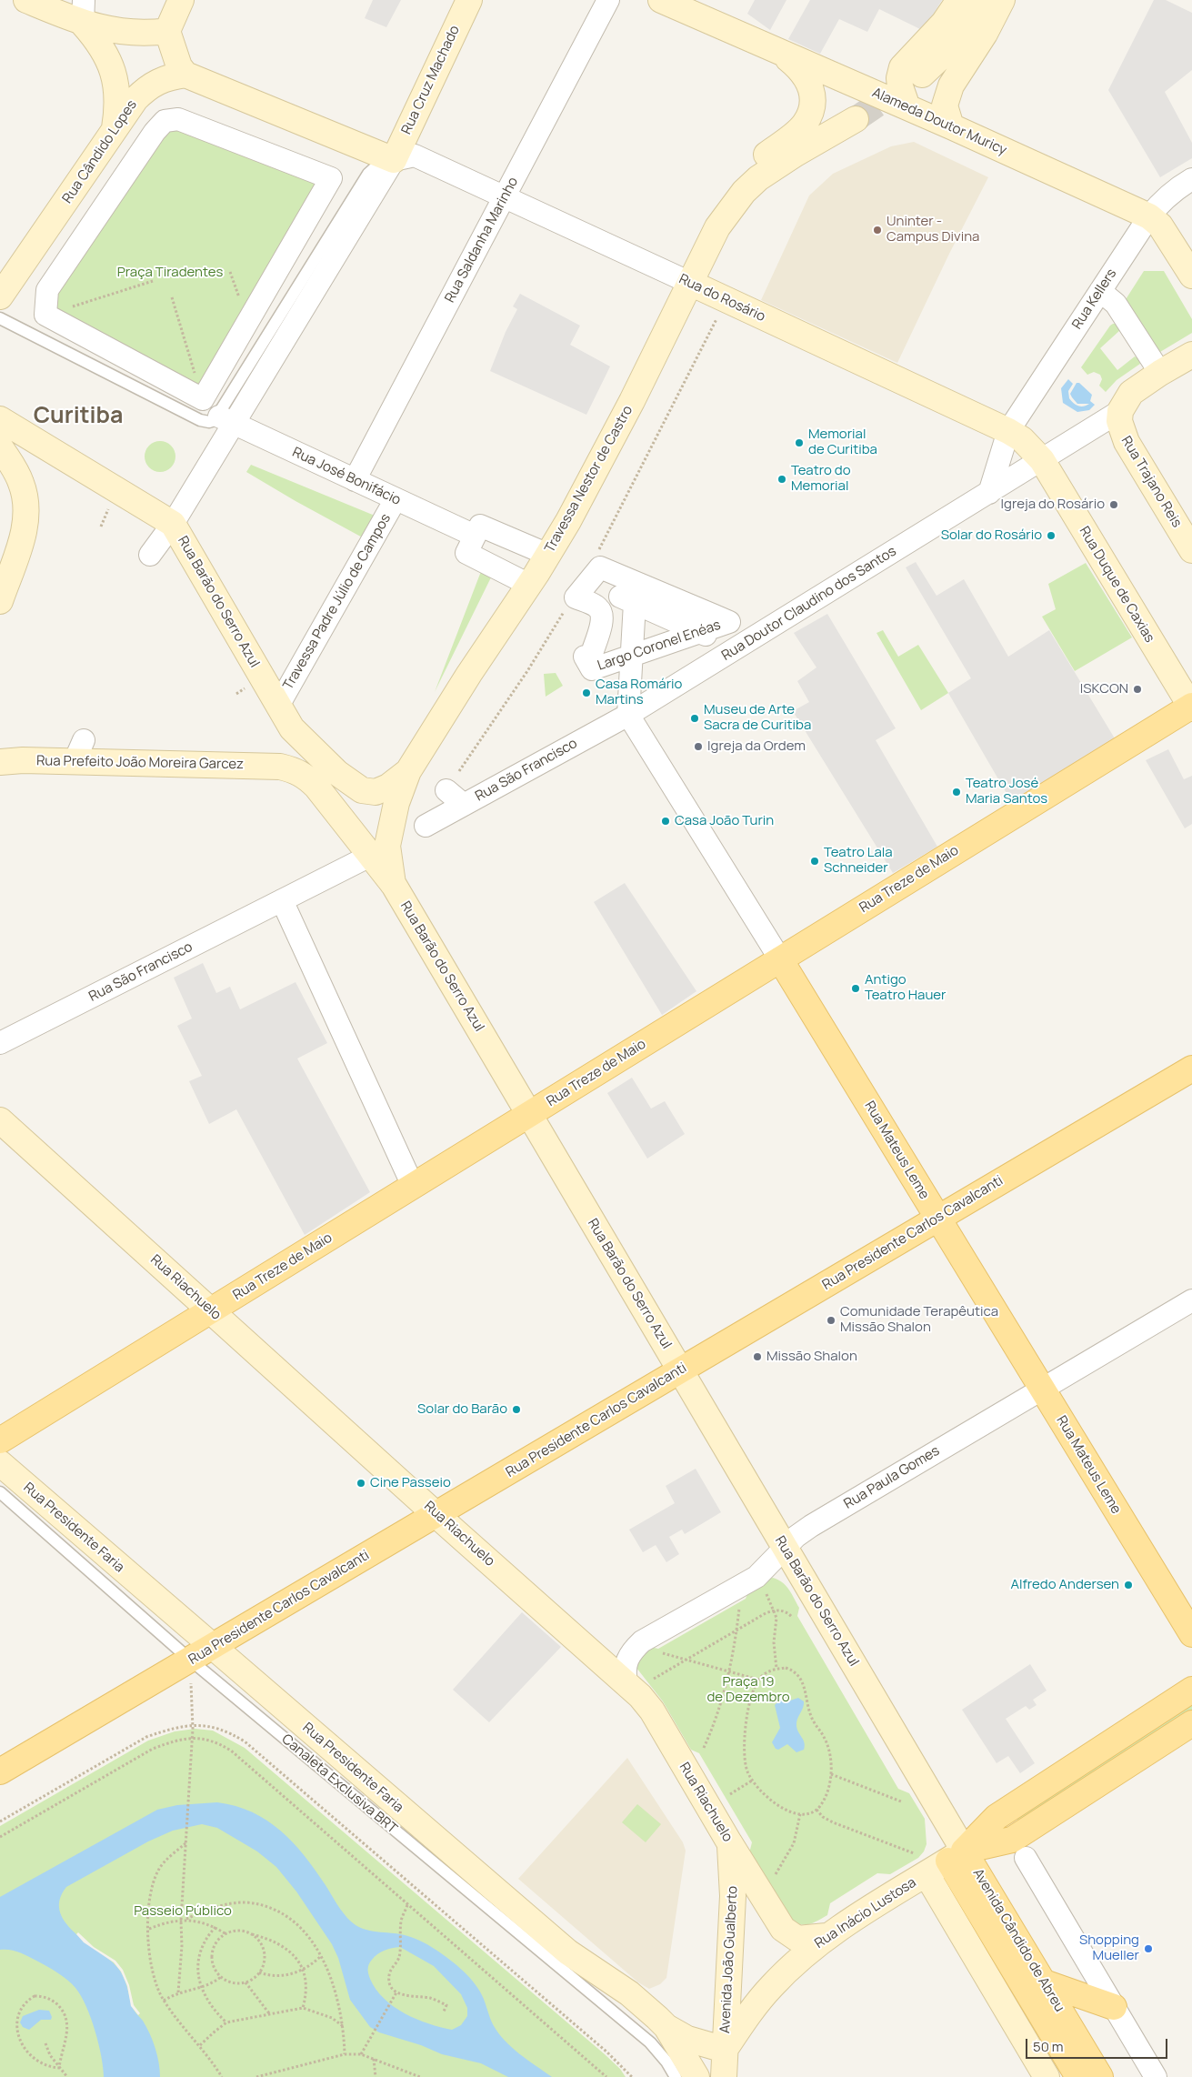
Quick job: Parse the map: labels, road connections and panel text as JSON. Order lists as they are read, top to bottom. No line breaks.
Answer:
{"streets":{"main road":["Rua Treze de Maio","Rua Mateus Leme","Rua Presidente Carlos Cavalcanti","Rua Inácio Lustosa","Avenida Cândido de Abreu"],"street":["Rua Cruz Machado","Alameda Doutor Muricy","Rua Cândido Lopes","Rua Saldanha Marinho","Rua do Rosário","Rua Kellers","Rua José Bonifácio","Travessa Nestor de Castro","Rua Trajano Reis","Rua Duque de Caxias","Rua Barão do Serro Azul","Travessa Padre Júlio de Campos","Rua Doutor Claudino dos Santos","Largo Coronel Enéas","Rua Prefeito João Moreira Garcez","Rua São Francisco","Rua Riachuelo","Rua Paula Gomes","Rua Presidente Faria","Avenida João Gualberto"],"lane":["Canaleta Exclusiva BRT"]},"crossings":[["Rua Cruz Machado","Rua do Rosário"],["Alameda Doutor Muricy","Rua Kellers"],["Rua Saldanha Marinho","Rua do Rosário"],["Rua Saldanha Marinho","Rua José Bonifácio"],["Rua do Rosário","Rua Kellers"],["Rua do Rosário","Travessa Nestor de Castro"],["Rua do Rosário","Rua Duque de Caxias"],["Rua do Rosário","Rua Doutor Claudino dos Santos"],["Rua José Bonifácio","Travessa Padre Júlio de Campos"],["Travessa Nestor de Castro","Rua Barão do Serro Azul"],["Rua Trajano Reis","Rua Doutor Claudino dos Santos"],["Rua Duque de Caxias","Rua Doutor Claudino dos Santos"],["Rua Duque de Caxias","Rua Treze de Maio"],["Rua Barão do Serro Azul","Travessa Padre Júlio de Campos"],["Rua Barão do Serro Azul","Rua Prefeito João Moreira Garcez"],["Rua Barão do Serro Azul","Rua São Francisco"],["Rua Barão do Serro Azul","Rua Treze de Maio"],["Rua Barão do Serro Azul","Rua Presidente Carlos Cavalcanti"],["Rua Barão do Serro Azul","Rua Paula Gomes"],["Rua Barão do Serro Azul","Rua Inácio Lustosa"],["Rua Barão do Serro Azul","Avenida Cândido de Abreu"],["Rua Doutor Claudino dos Santos","Rua São Francisco"],["Rua Doutor Claudino dos Santos","Rua Mateus Leme"],["Rua São Francisco","Rua Mateus Leme"],["Rua Treze de Maio","Rua Mateus Leme"],["Rua Treze de Maio","Rua Riachuelo"],["Rua Mateus Leme","Rua Presidente Carlos Cavalcanti"],["Rua Mateus Leme","Rua Paula Gomes"],["Rua Presidente Carlos Cavalcanti","Rua Riachuelo"],["Rua Presidente Carlos Cavalcanti","Rua Presidente Faria"],["Rua Presidente Carlos Cavalcanti","Canaleta Exclusiva BRT"],["Rua Riachuelo","Rua Paula Gomes"],["Rua Riachuelo","Rua Inácio Lustosa"],["Rua Riachuelo","Avenida João Gualberto"],["Rua Inácio Lustosa","Avenida Cândido de Abreu"],["Rua Inácio Lustosa","Avenida João Gualberto"]],"districts":["Curitiba"],"parks":["Praça Tiradentes","Praça 19 de Dezembro","Passeio Público"],"places":["Uninter - Campus Divina","Memorial de Curitiba","Teatro do Memorial","Igreja do Rosário","Solar do Rosário","ISKCON","Casa Romário Martins","Museu de Arte Sacra de Curitiba","Igreja da Ordem","Teatro José Maria Santos","Casa João Turin","Teatro Lala Schneider","Antigo Teatro Hauer","Comunidade Terapêutica Missão Shalon","Missão Shalon","Solar do Barão","Cine Passeio","Alfredo Andersen","Shopping Mueller"],"scale_bar":"50 m"}
